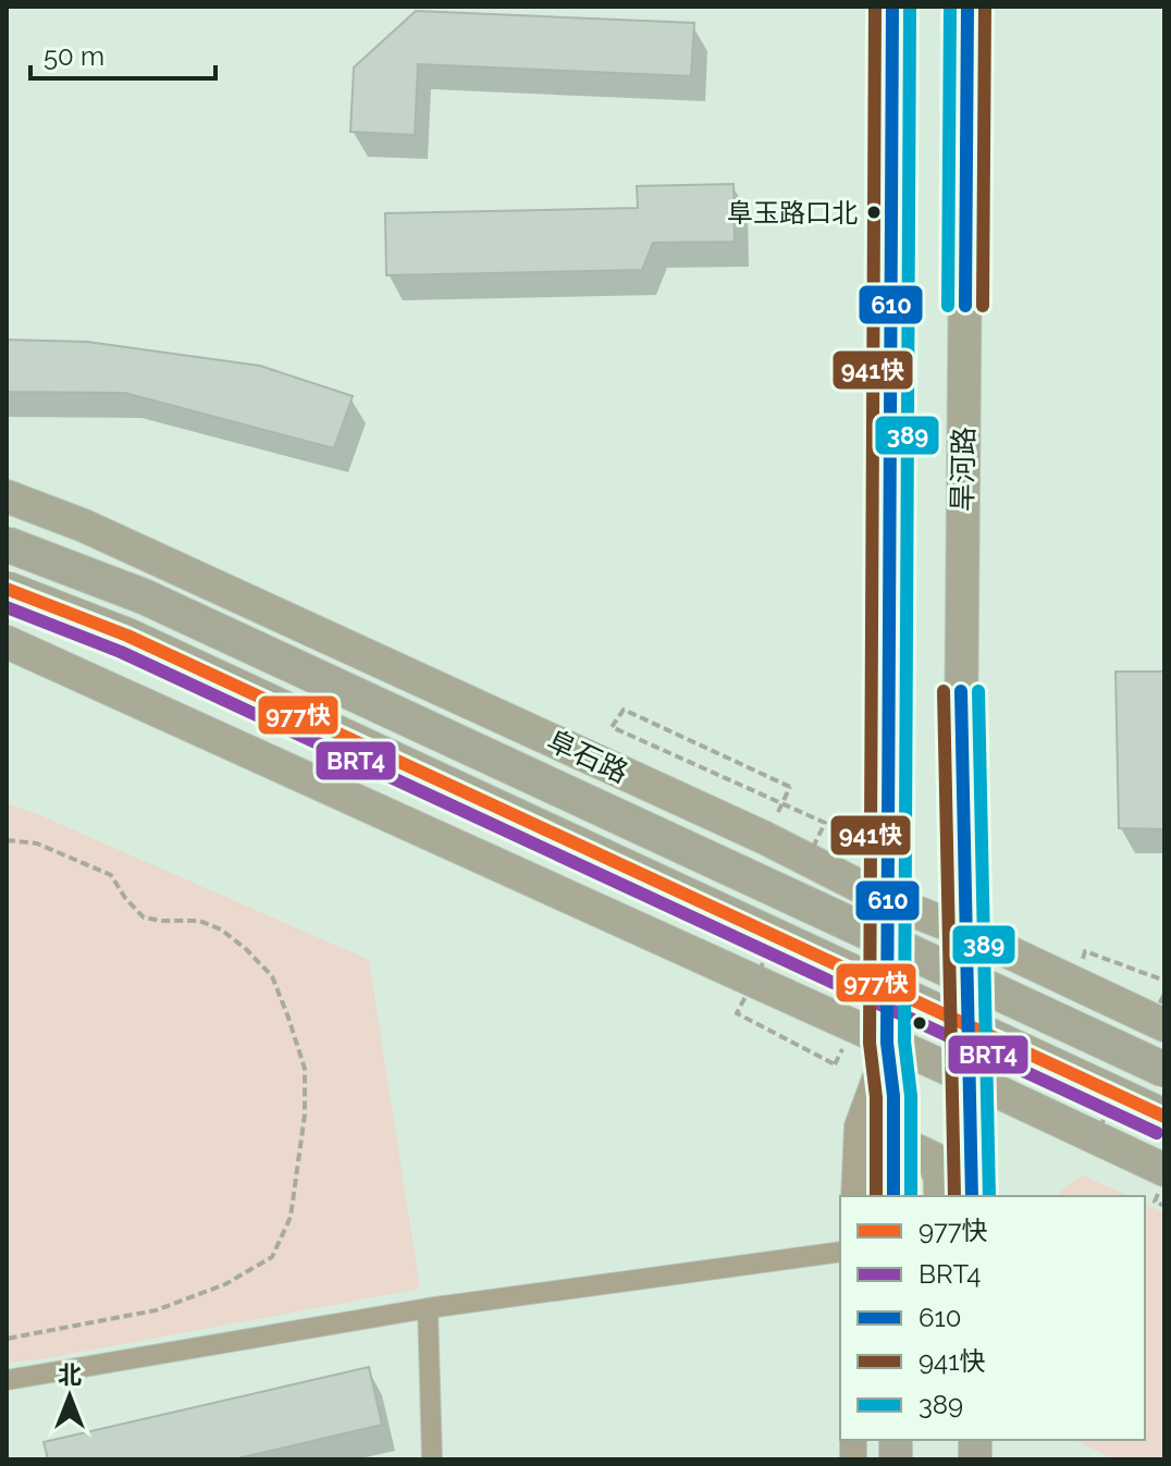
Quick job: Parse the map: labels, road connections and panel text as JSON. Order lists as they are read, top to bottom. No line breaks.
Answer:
{"streets":{"highway":["阜石路"],"main road":["旱河路"]},"crossings":[["旱河路","阜石路"]],"places":["阜玉路口北"],"lines":["transit line 610","transit line 941快","transit line 389","transit line 977快","transit line BRT4"],"legend":["977快","BRT4","610","941快","389"],"scale_bar":"50 m","north":"top"}
